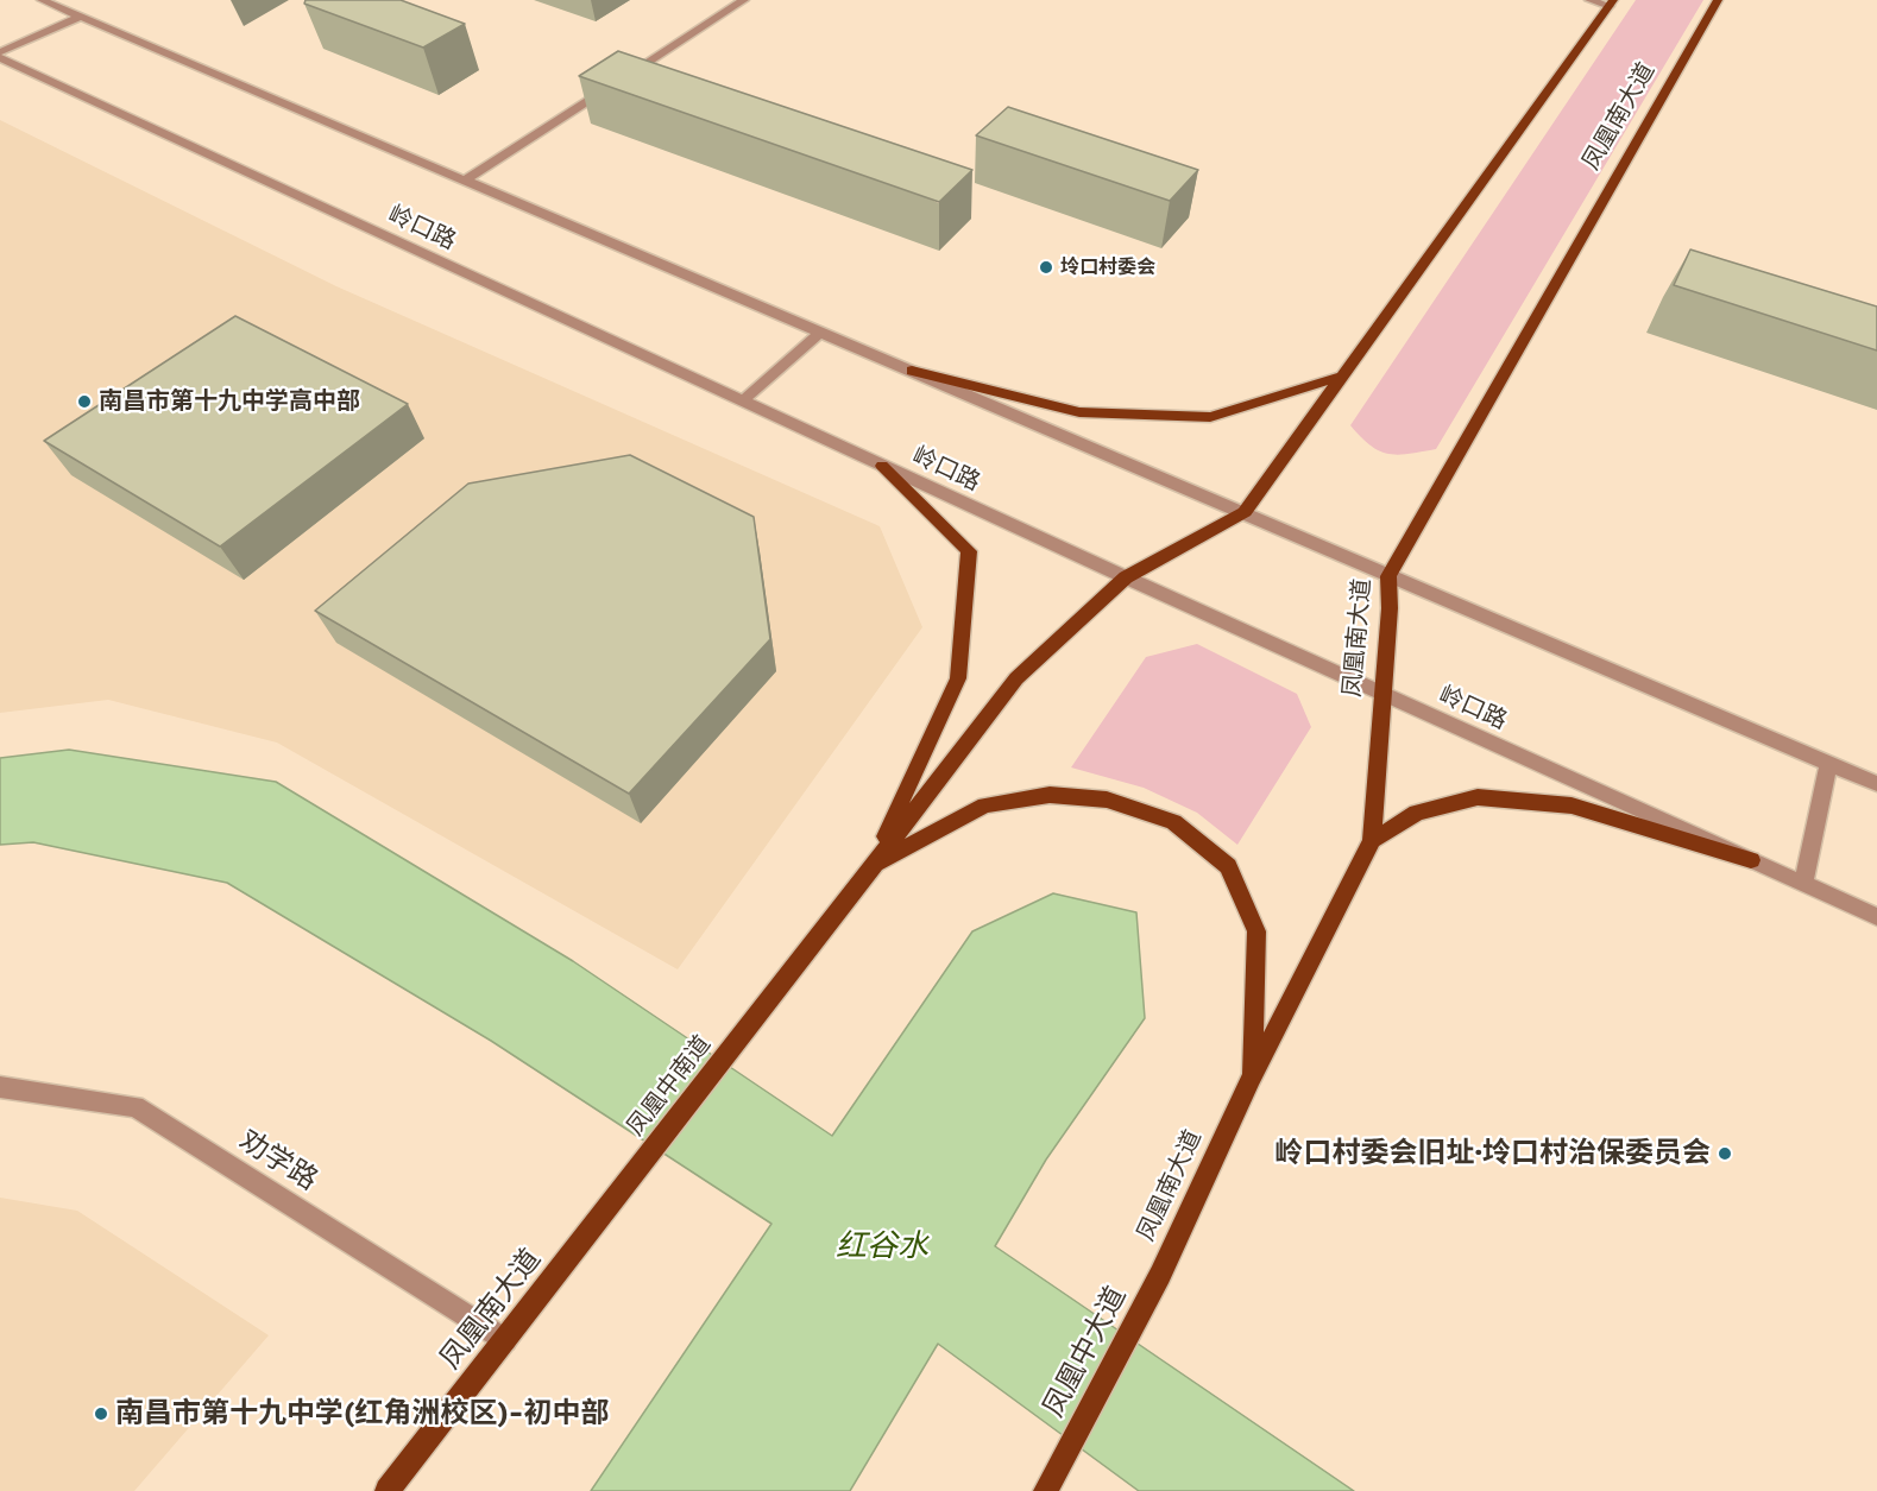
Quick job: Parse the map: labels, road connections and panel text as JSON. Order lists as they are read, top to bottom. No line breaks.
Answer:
{"streets":{"main road":["凤凰南大道","凤凰中南道","凤凰中大道"],"street":["岭口路","劝学路"]},"crossings":[["凤凰南大道","岭口路"],["凤凰南大道","凤凰中南道"],["凤凰南大道","劝学路"],["凤凰南大道","凤凰中大道"]],"water":["红谷水"],"places":["坽口村委会","南昌市第十九中学高中部","岭口村委会旧址·坽口村治保委员会","南昌市第十九中学(红角洲校区)-初中部"]}
